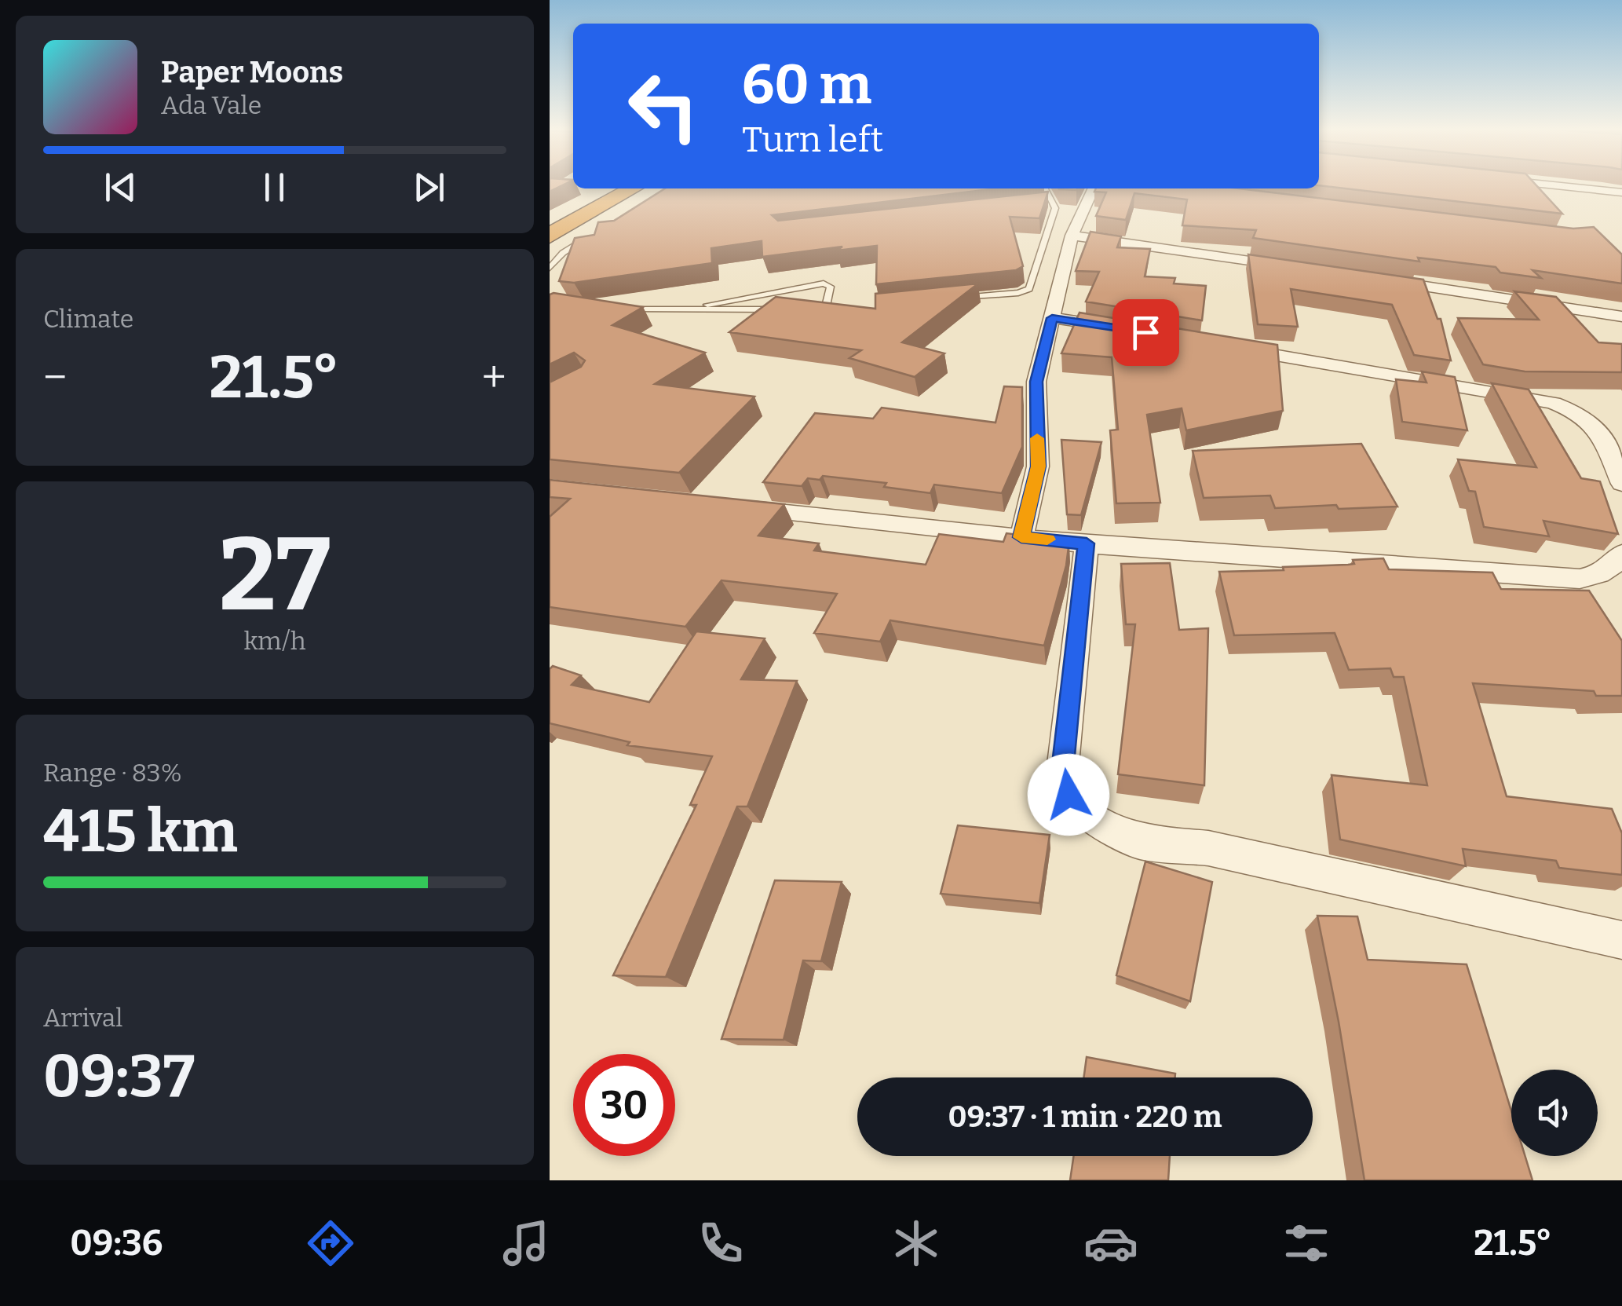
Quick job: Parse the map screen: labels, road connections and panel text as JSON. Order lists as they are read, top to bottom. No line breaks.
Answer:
{"page":{"turn":["60 m","Turn left"],"song":["Paper Moons","Ada Vale"],"tile":["Climate",["27","km/h"],["Range · 83%","415 km"],["Arrival","09:37"]],"heat":["−","21.5°","+"],"limit":"30","trip":"09:37 · 1 min · 220 m","tabs":["09:36","21.5°"]}}
